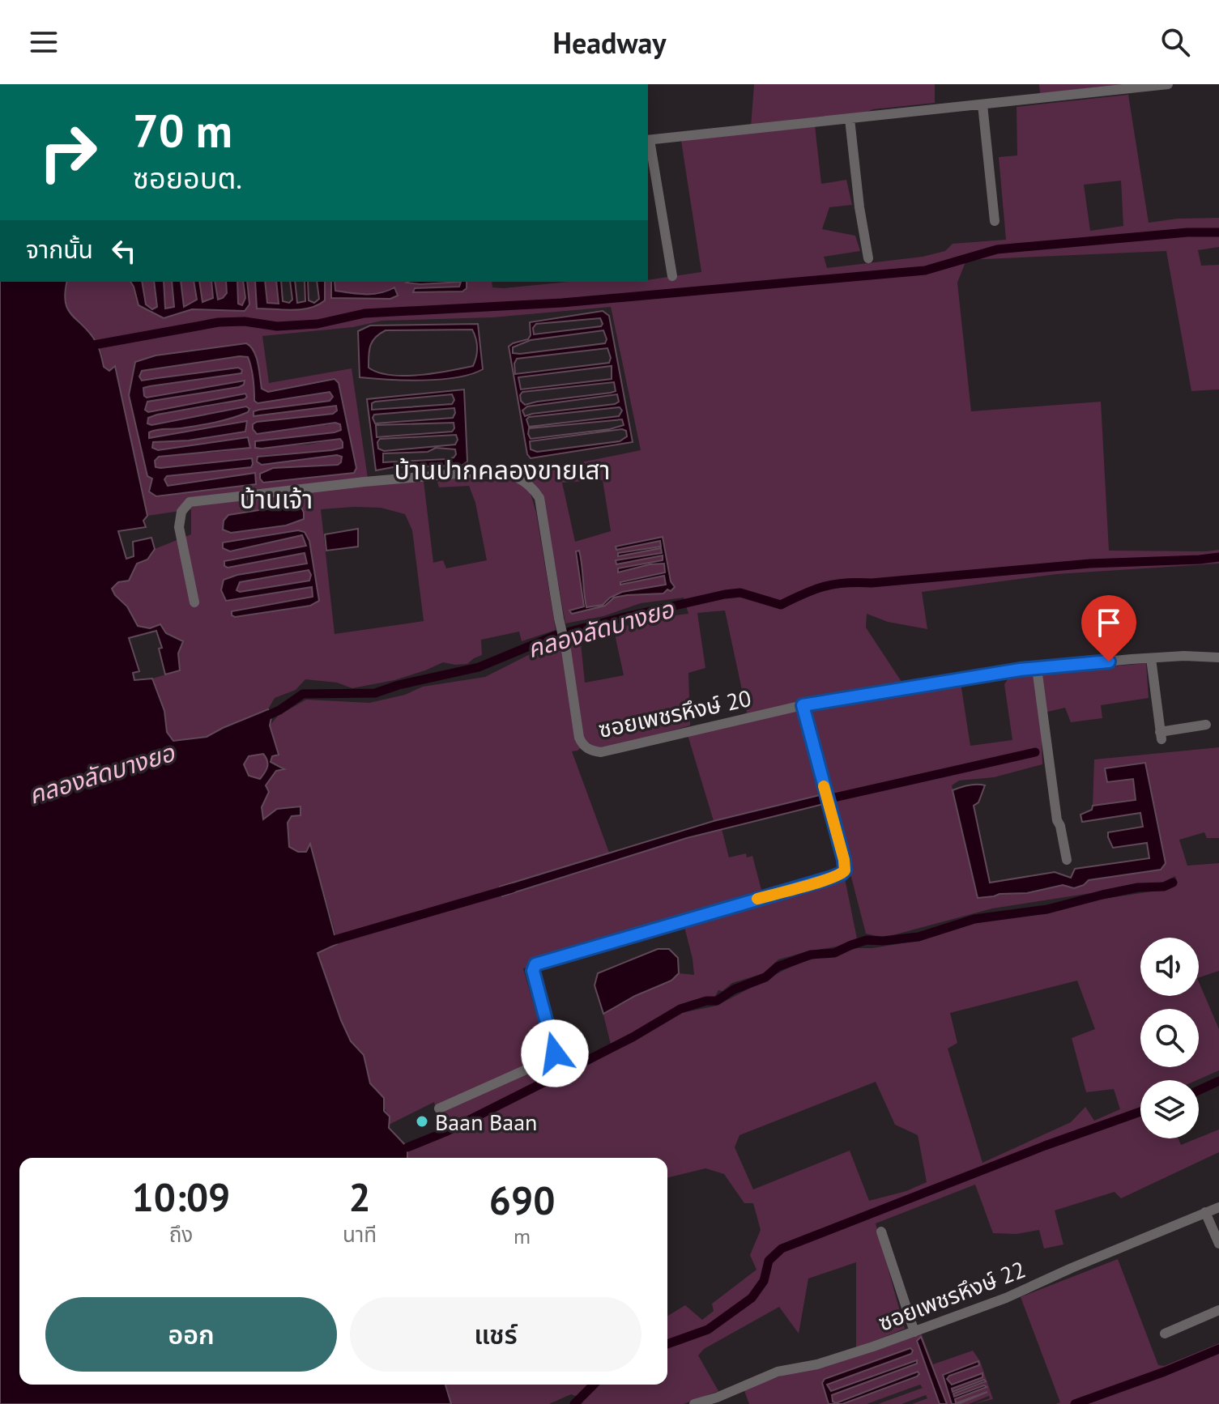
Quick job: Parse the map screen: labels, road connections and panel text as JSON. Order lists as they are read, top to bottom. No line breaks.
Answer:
{"streets":{"street":["ซอยเพชรหึงษ์ 20","ซอยเพชรหึงษ์ 22"]},"districts":["บ้านปากคลองขายเสา","บ้านเจ้า"],"water":["คลองลัดบางยอ"],"places":["Baan Baan"],"page":{"header":"Headway","turn":["70 m","ซอยอบต."],"then":"จากนั้น","eta":["10:09","ถึง","2","นาที","690","m"],"buttons":["ออก","แชร์"]}}
